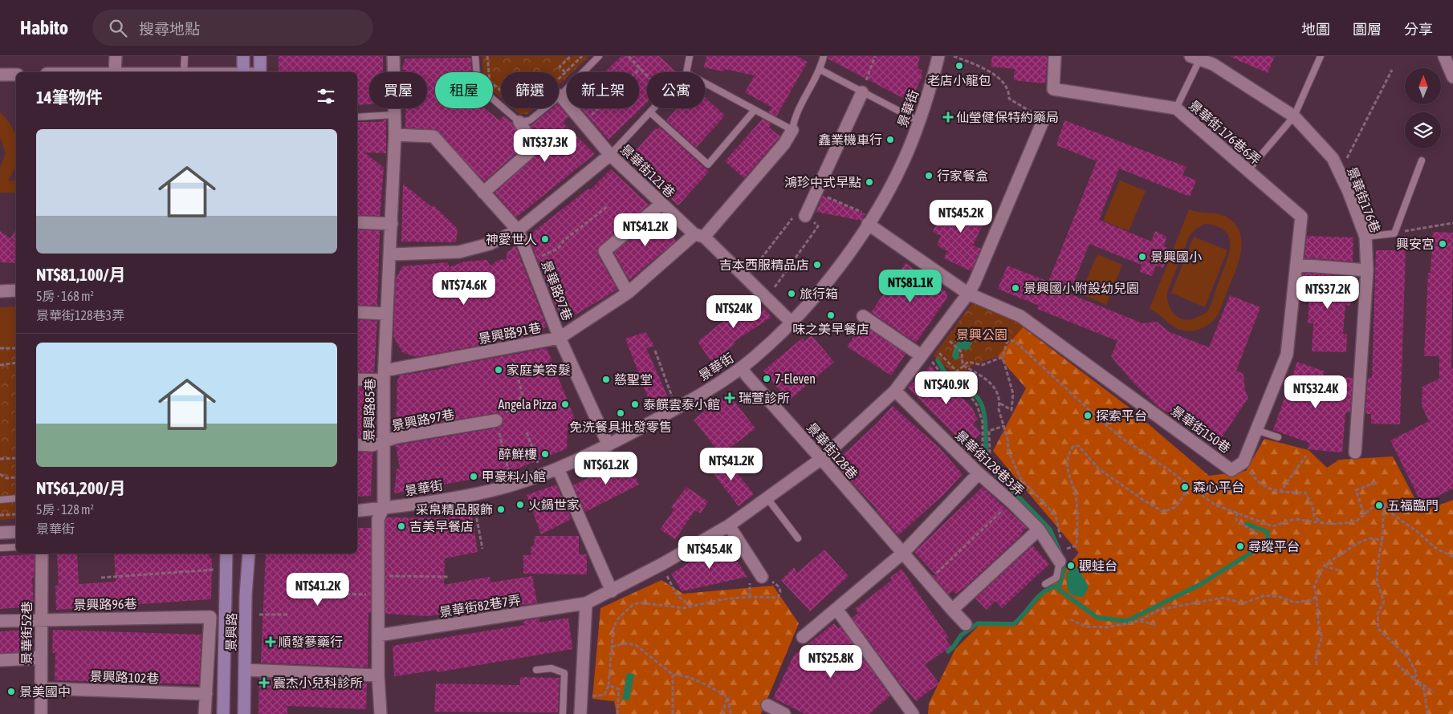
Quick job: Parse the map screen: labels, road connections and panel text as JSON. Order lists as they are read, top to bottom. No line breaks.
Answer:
{"streets":{"street":["景華街","景華街 176巷6弄","景華街121巷","景華街176巷","景華路97巷","景興路91巷","景興路85巷","景興路97巷","景華街150巷","景華街128巷","景華街128巷3弄","景興路96巷","景華街82巷7弄","景興路","景華街52巷","景興路102巷"]},"crossings":[["景華街","景華街121巷"],["景華街","景華路97巷"],["景華街","景興路85巷"],["景華街","景華街150巷"],["景華街","景華街128巷"],["景華街 176巷6弄","景華街150巷"],["景華街121巷","景興路91巷"],["景華路97巷","景興路91巷"],["景華路97巷","景興路85巷"],["景興路91巷","景興路85巷"],["景興路85巷","景興路97巷"],["景興路85巷","景華街82巷7弄"],["景華街128巷","景華街82巷7弄"],["景興路96巷","景華街52巷"],["景興路96巷","景興路102巷"],["景華街52巷","景興路102巷"]],"parks":["景興公園"],"places":{"other":["老店小龍包","鑫業機車行","行家餐盒","鴻珍中式早點","神愛世人","興安宮","景興國小","吉本西服精品店","景興國小附設幼兒園","旅行箱","味之美早餐店","家庭美容髮","7-Eleven","慈聖堂","Angela Pizza","泰饌雲泰小館","免洗餐具批發零售","探索平台","醉鮮樓","甲豪料小館","森心平台","火鍋世家","五福臨門","采帛精品服飾","吉美早餐店","尋蹤平台","觀蛙台","景美國中"],"health":["仙瑩健保特約藥局","瑞萱診所","順發篸藥行","震杰小兒科診所"]},"north":"top","page":{"header":"Habito","search":"搜尋地點","nav":["地圖","圖層","分享"],"chip":["買屋","租屋","篩選","新上架","公寓"],"heading":"14筆物件","list":[{"name":"NT$81,100/月","note":"5房 · 168 m² · 景華街128巷3弄"},{"name":"NT$61,200/月","note":"5房 · 128 m² · 景華街"}],"price":["NT$37.3K","NT$45.2K","NT$41.2K","NT$81.1K","NT$74.6K","NT$37.2K","NT$24K","NT$40.9K","NT$32.4K","NT$41.2K","NT$61.2K","NT$45.4K","NT$41.2K","NT$25.8K"]}}
